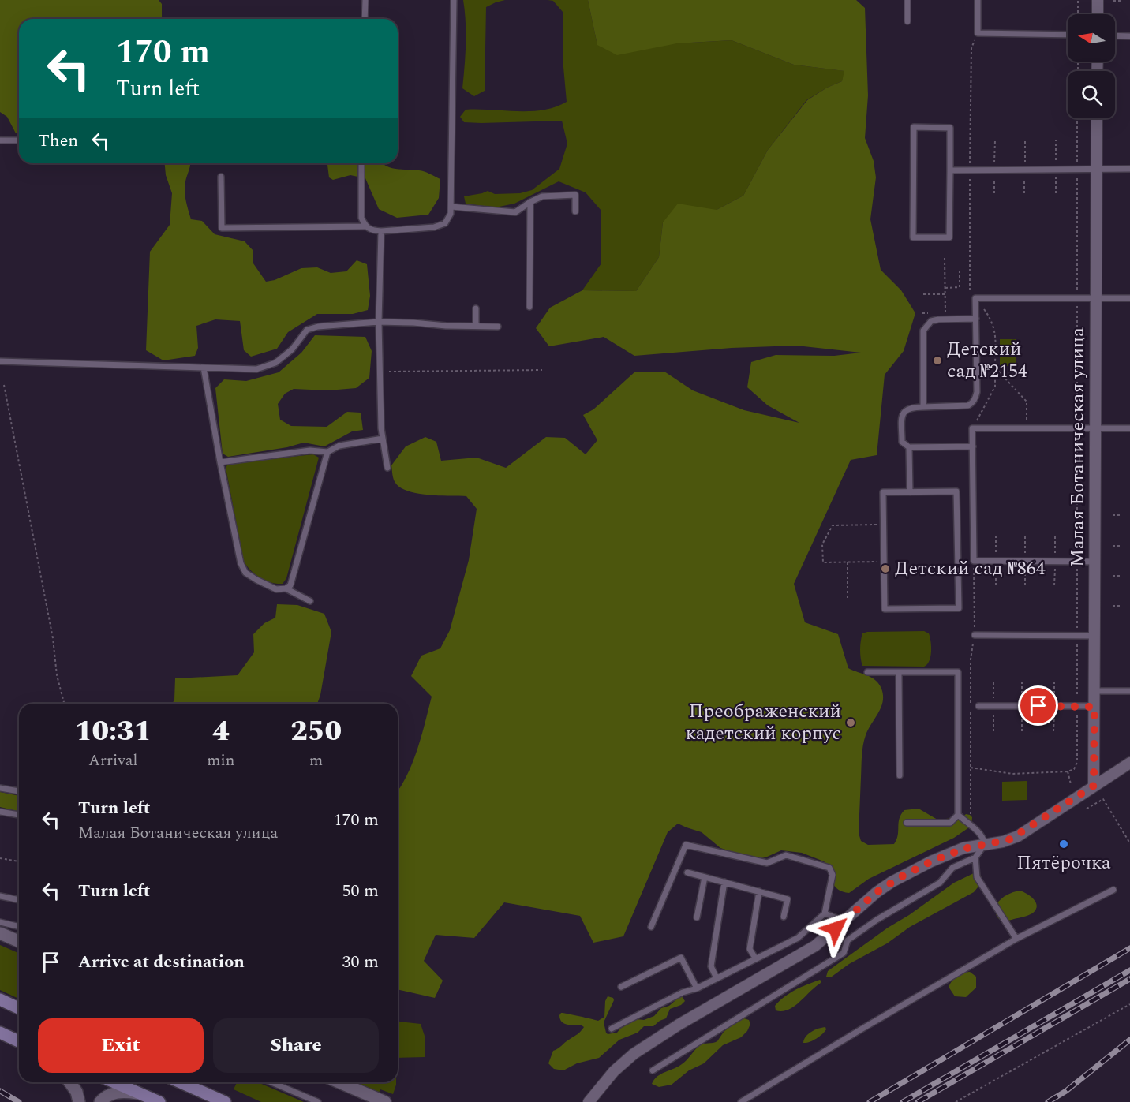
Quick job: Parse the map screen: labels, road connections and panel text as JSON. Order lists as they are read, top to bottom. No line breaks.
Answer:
{"streets":{"street":["Малая Ботаническая улица"]},"places":["Детский сад №2154","Детский сад №864","Преображенский кадетский корпус","Пятёрочка"],"north":"left","page":{"turn":["170 m","Turn left"],"then":"Then","eta":["10:31","Arrival","4","min","250","m"],"list":[{"name":"Turn left","note":"Малая Ботаническая улица","value":"170 m"},{"name":"Turn left","value":"50 m"},{"name":"Arrive at destination","value":"30 m"}],"buttons":["Exit","Share"]}}
